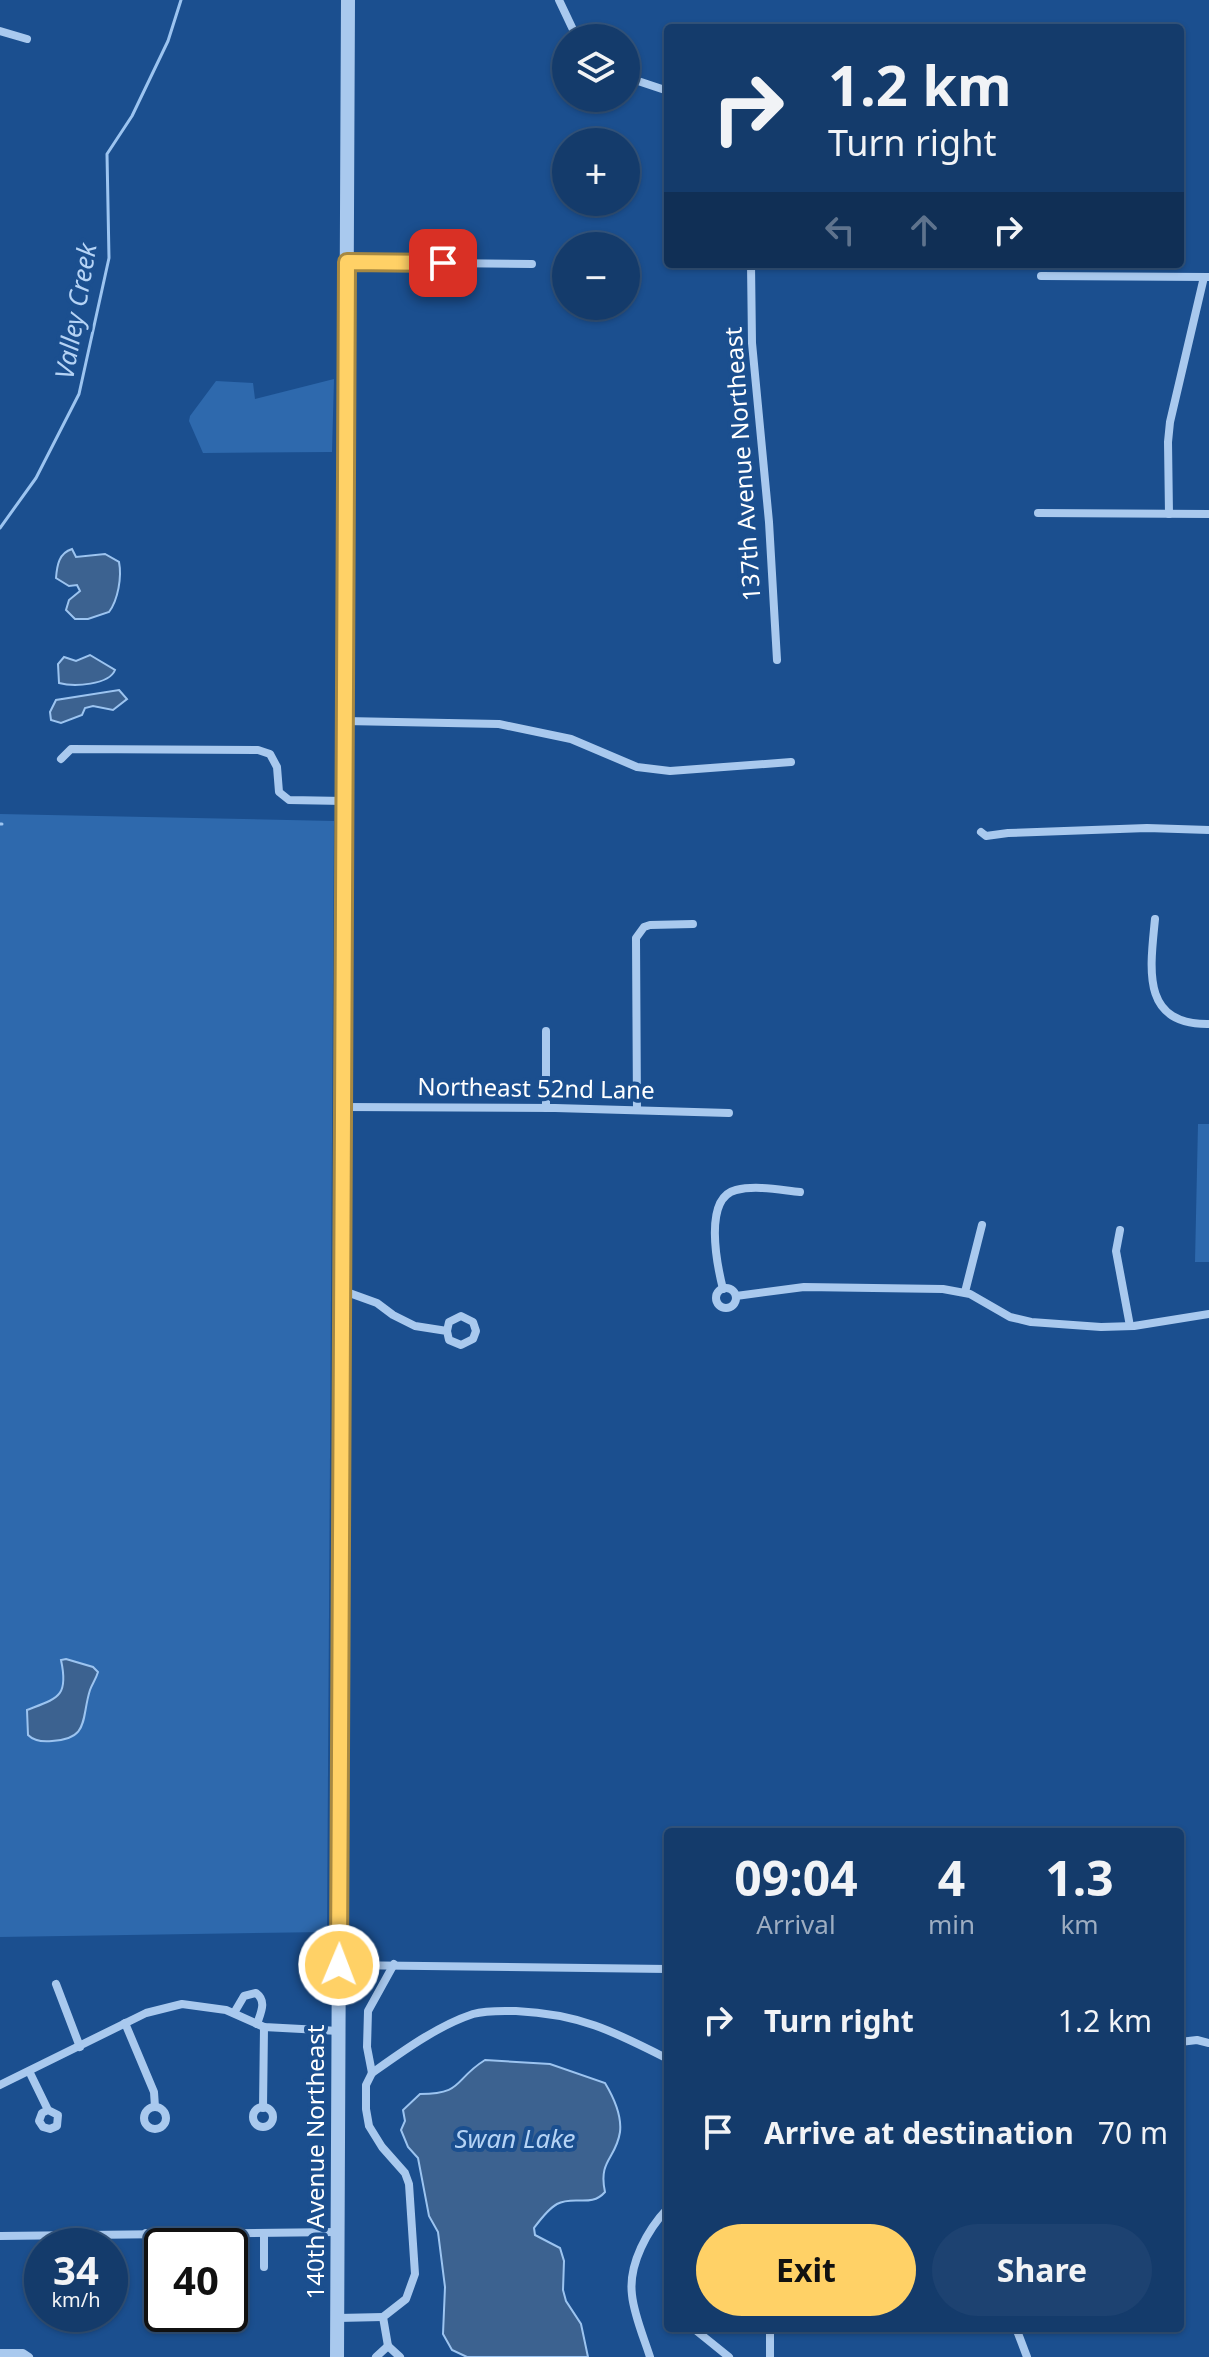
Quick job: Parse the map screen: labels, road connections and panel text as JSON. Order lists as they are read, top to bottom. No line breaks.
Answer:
{"streets":{"street":["137th Avenue Northeast","Northeast 52nd Lane","140th Avenue Northeast"]},"crossings":[["Northeast 52nd Lane","140th Avenue Northeast"]],"water":["Valley Creek","Swan Lake"],"page":{"map_buttons":["+","−"],"turn":["1.2 km","Turn right"],"eta":["09:04","Arrival","4","min","1.3","km"],"list":[{"name":"Turn right","value":"1.2 km"},{"name":"Arrive at destination","value":"70 m"}],"buttons":["Exit","Share"],"speed":"34 km/h","limit":"40"}}
